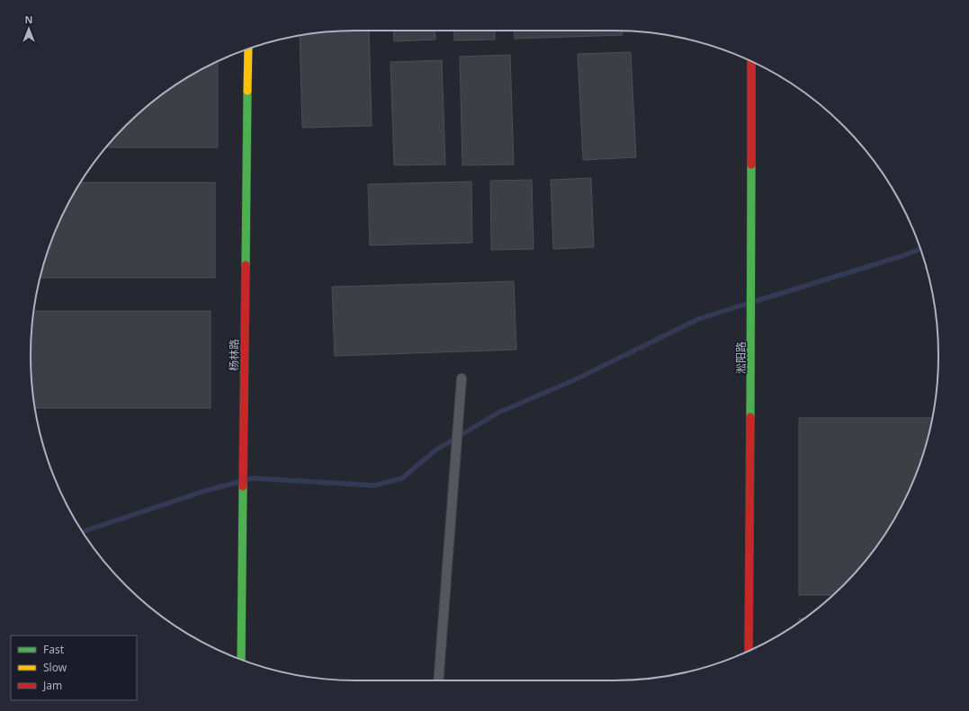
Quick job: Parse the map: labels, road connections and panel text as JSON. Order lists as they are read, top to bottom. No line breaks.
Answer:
{"streets":{"street":["杨林路","淞阳路"]},"legend":["Fast","Slow","Jam"],"north":"top"}
